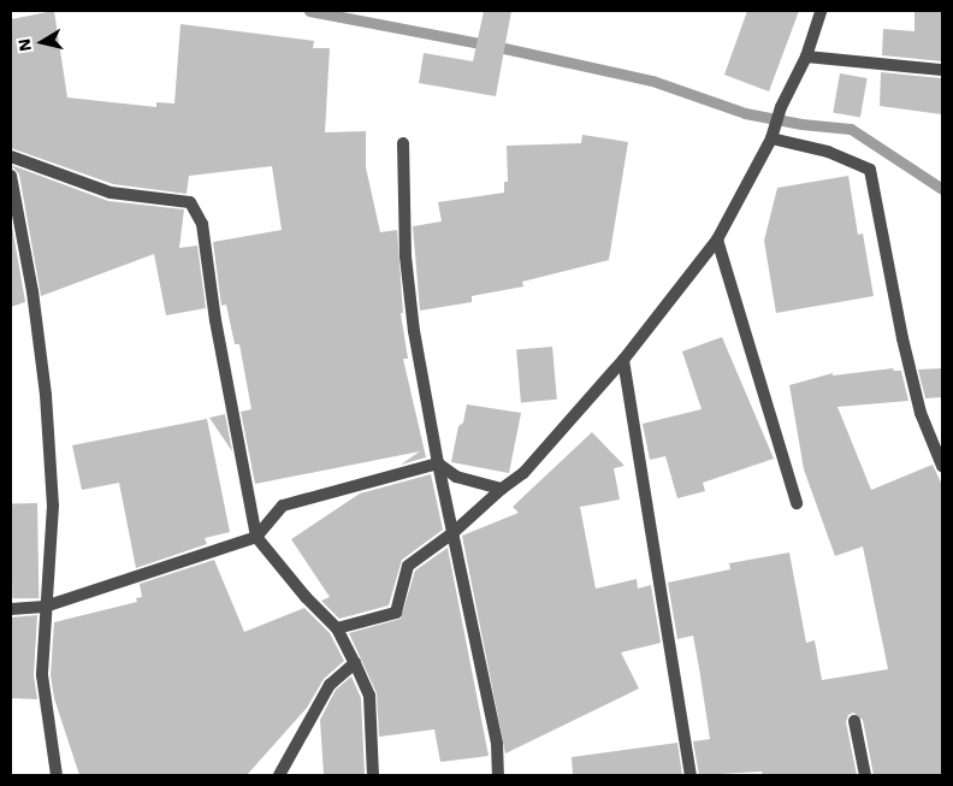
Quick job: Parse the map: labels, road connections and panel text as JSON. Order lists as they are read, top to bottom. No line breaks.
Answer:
{"north":"left"}
